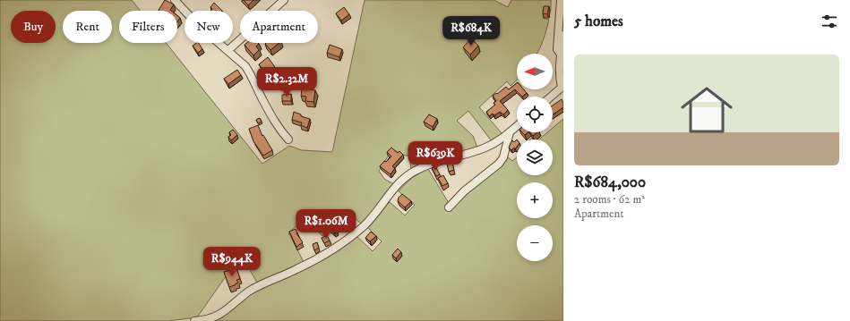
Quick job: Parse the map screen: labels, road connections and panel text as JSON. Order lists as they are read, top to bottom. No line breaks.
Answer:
{"north":"left","page":{"heading":"5 homes","chip":["Buy","Rent","Filters","New","Apartment"],"price":["R$684K","R$2.32M","R$639K","R$1.06M","R$944K"],"list":[{"name":"R$684,000","note":"2 rooms · 62 m² · Apartment"}],"map_buttons":["+","−"]}}
